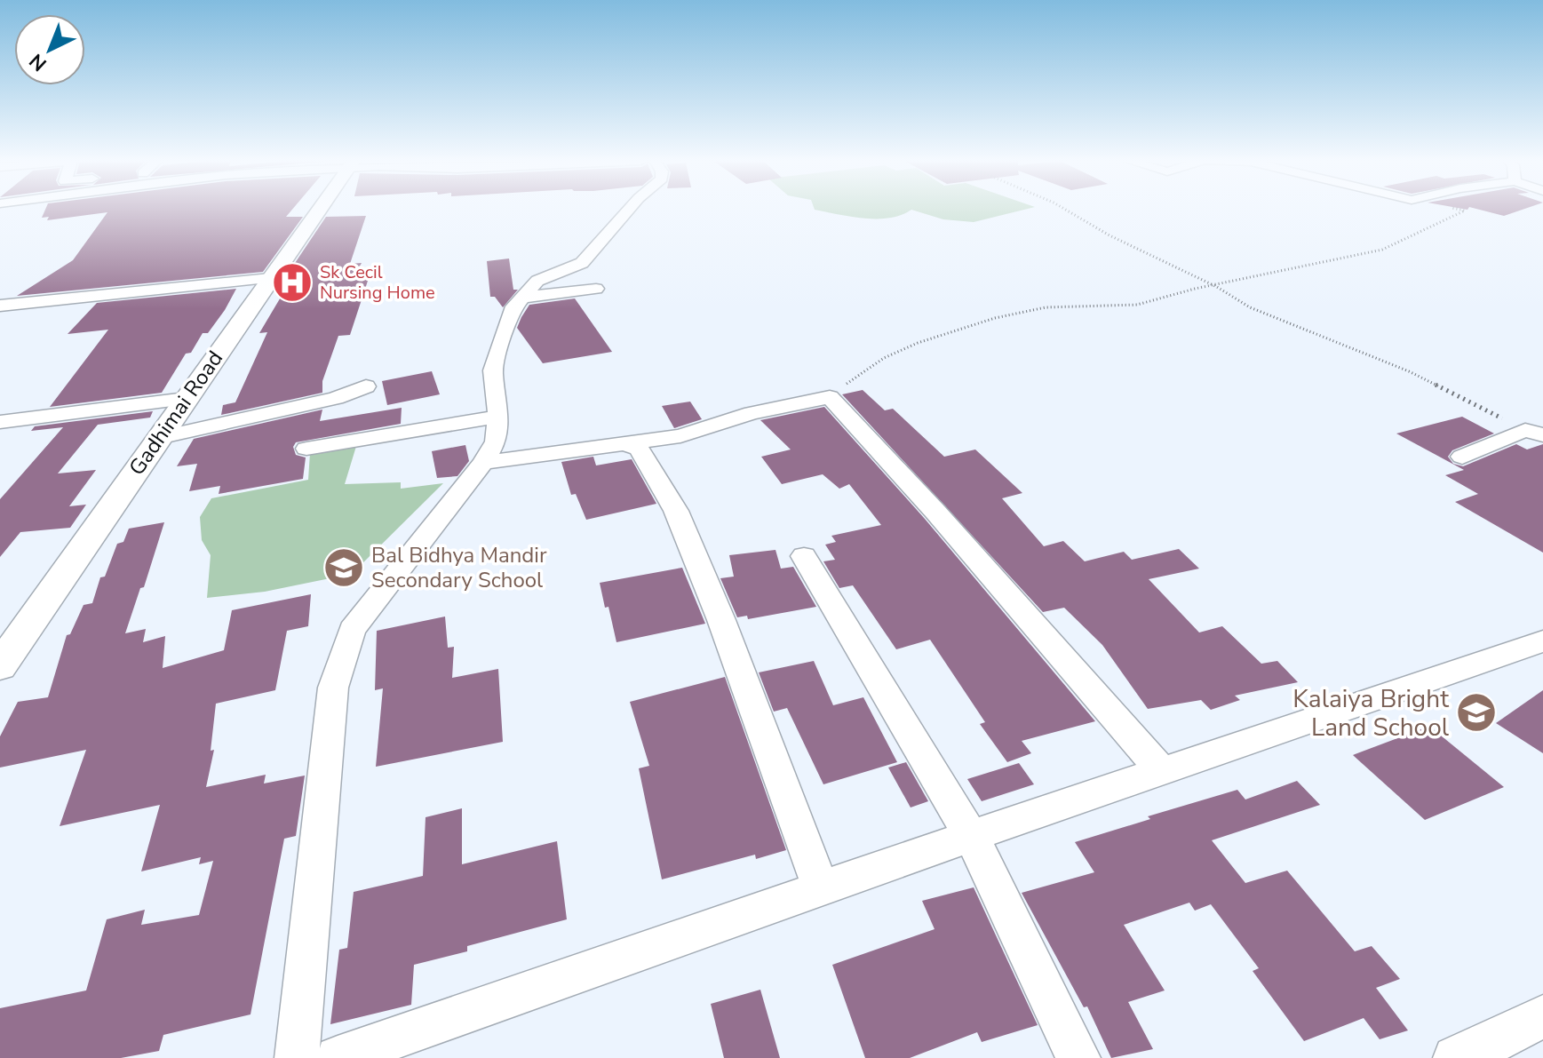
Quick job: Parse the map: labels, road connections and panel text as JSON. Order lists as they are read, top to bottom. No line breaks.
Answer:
{"streets":{"street":["Gadhimai Road"]},"places":{"hospital":["Sk Cecil Nursing Home"],"school or university":["Bal Bidhya Mandir Secondary School","Kalaiya Bright Land School"]},"north":"bottom left"}
